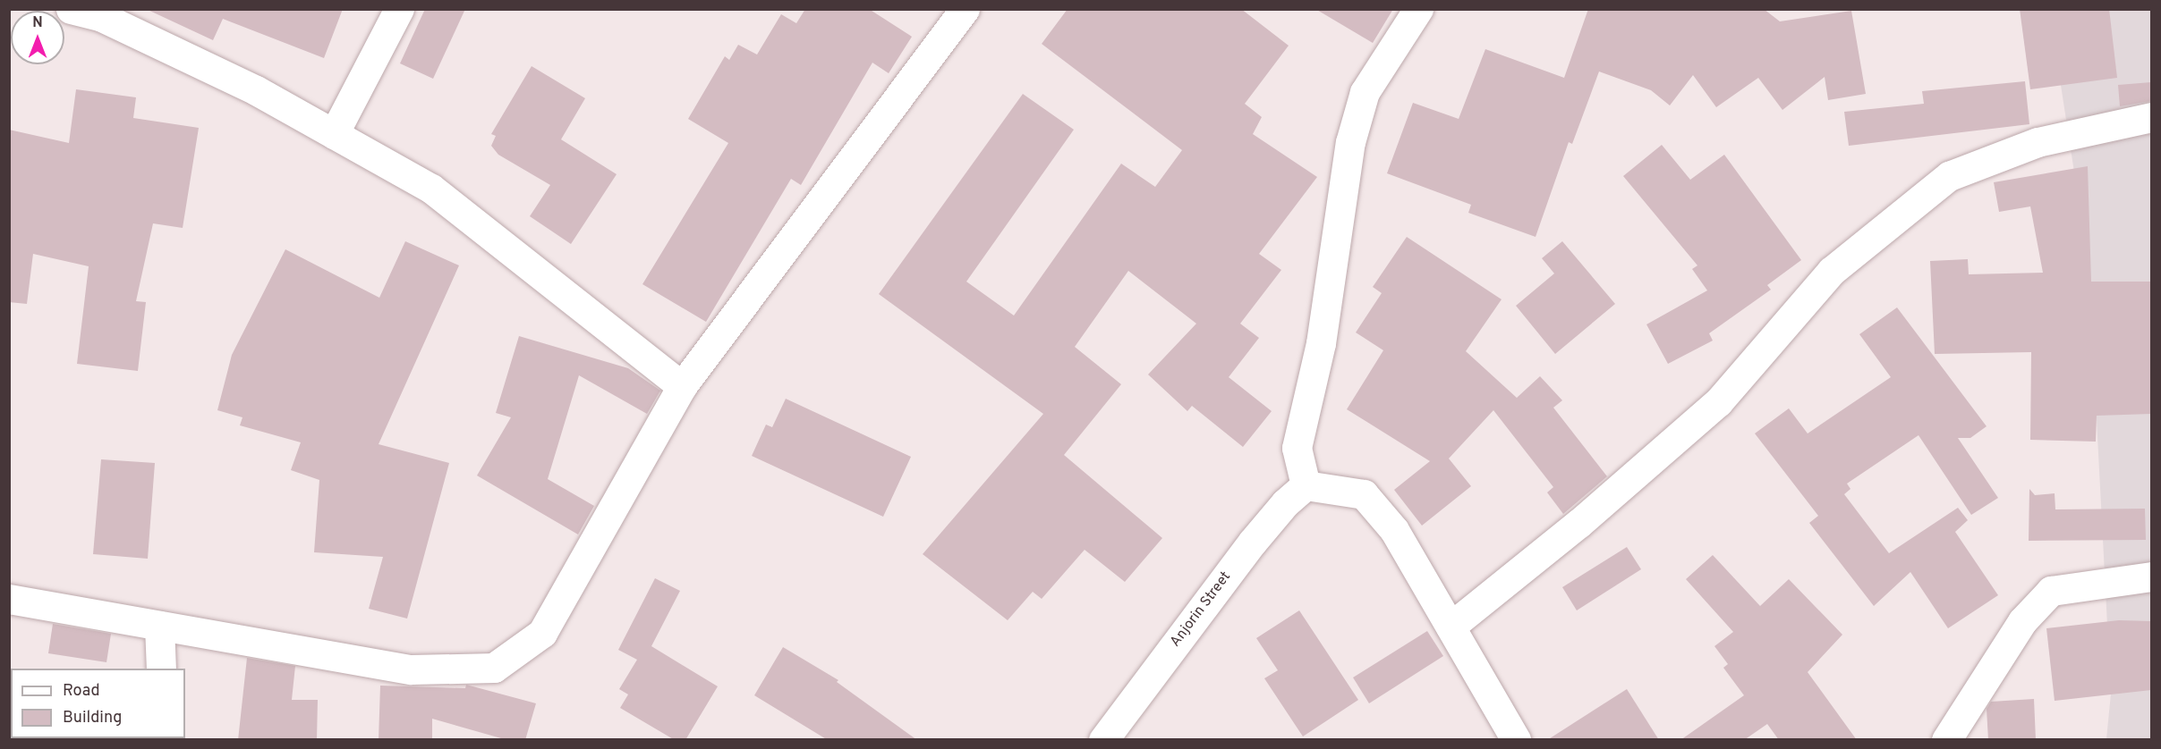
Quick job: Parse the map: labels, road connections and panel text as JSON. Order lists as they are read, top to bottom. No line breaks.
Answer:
{"streets":{"street":["Anjorin Street"]},"legend":["Road","Building"],"north":"top"}
